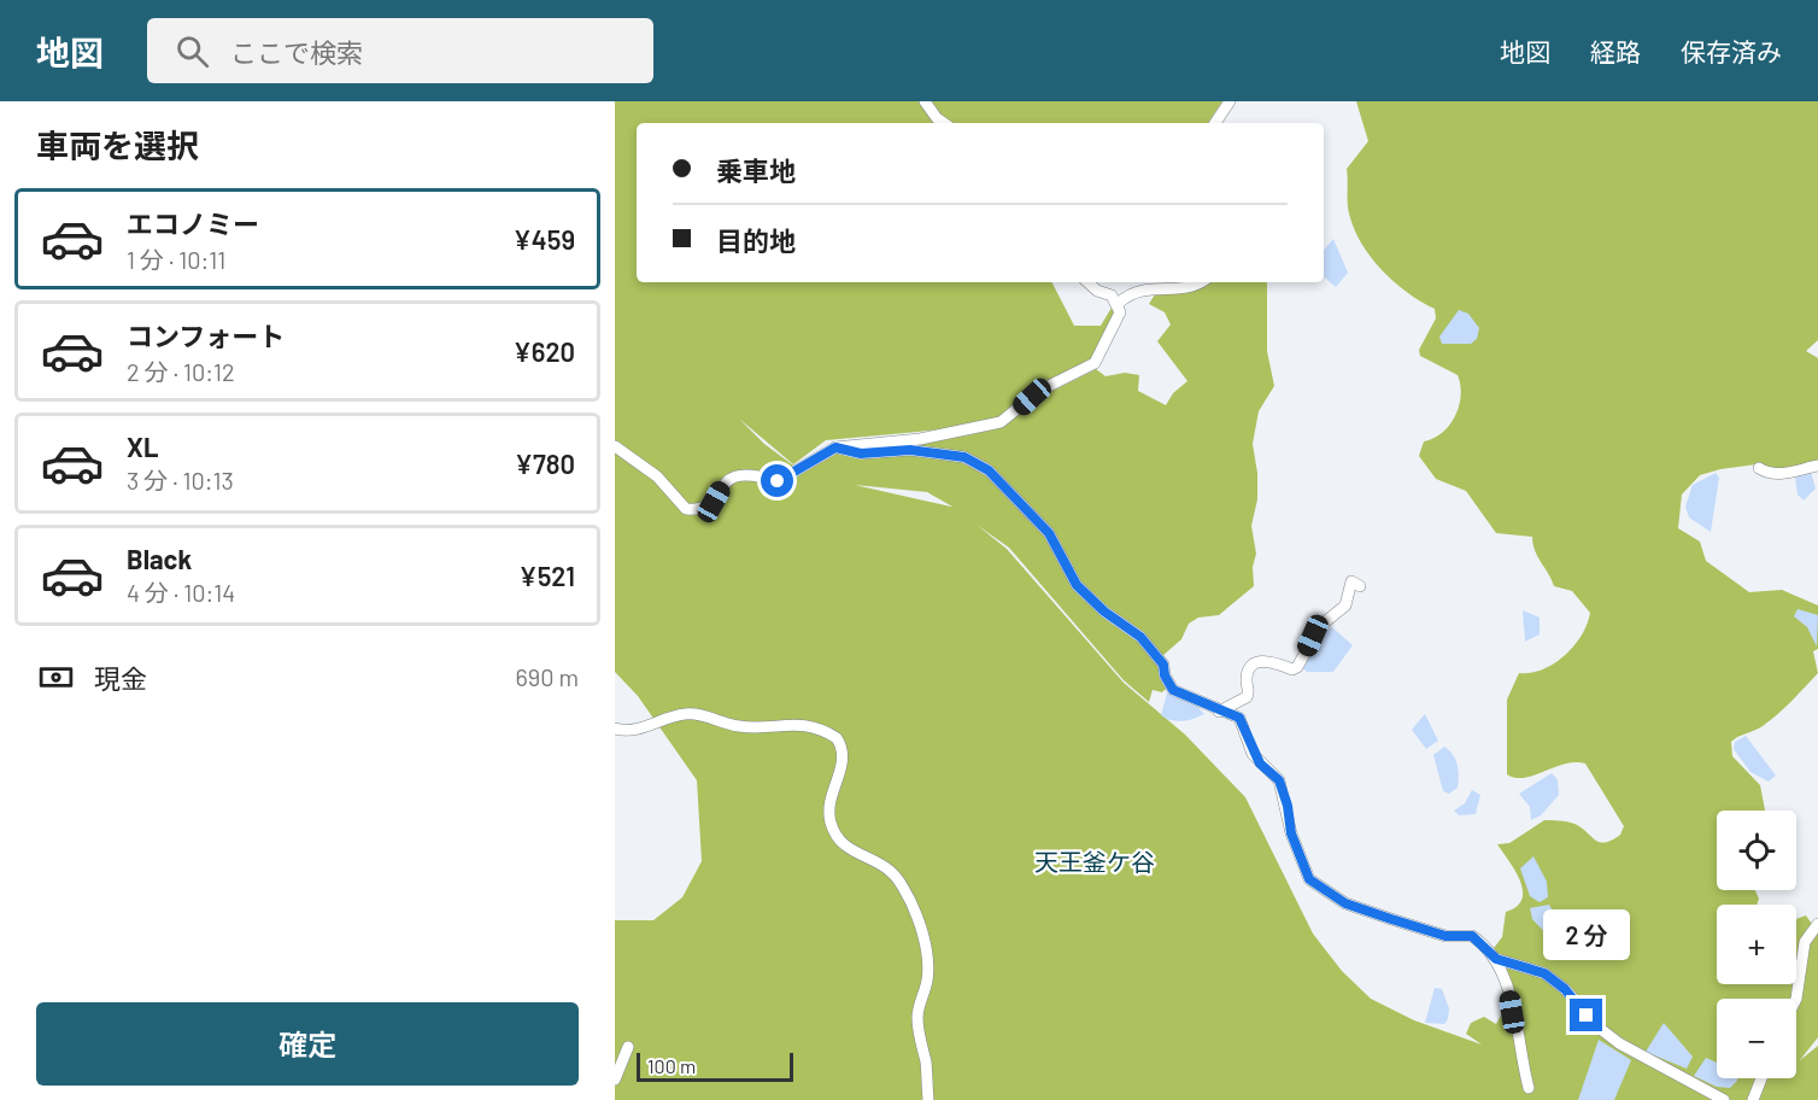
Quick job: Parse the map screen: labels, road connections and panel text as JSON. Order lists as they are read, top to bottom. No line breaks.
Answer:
{"districts":["天王釜ケ谷"],"scale_bar":"100 m","page":{"header":"地図","search":"ここで検索","nav":["地図","経路","保存済み"],"heading":"車両を選択","banner":["乗車地","目的地"],"list":[{"name":"エコノミー","note":"1 分 · 10:11","value":"¥459"},{"name":"コンフォート","note":"2 分 · 10:12","value":"¥620"},{"name":"XL","note":"3 分 · 10:13","value":"¥780"},{"name":"Black","note":"4 分 · 10:14","value":"¥521"}],"pay":["現金","690 m"],"map_buttons":["+","−"],"bubble":"2 分","buttons":"確定","scale":"100 m"}}
